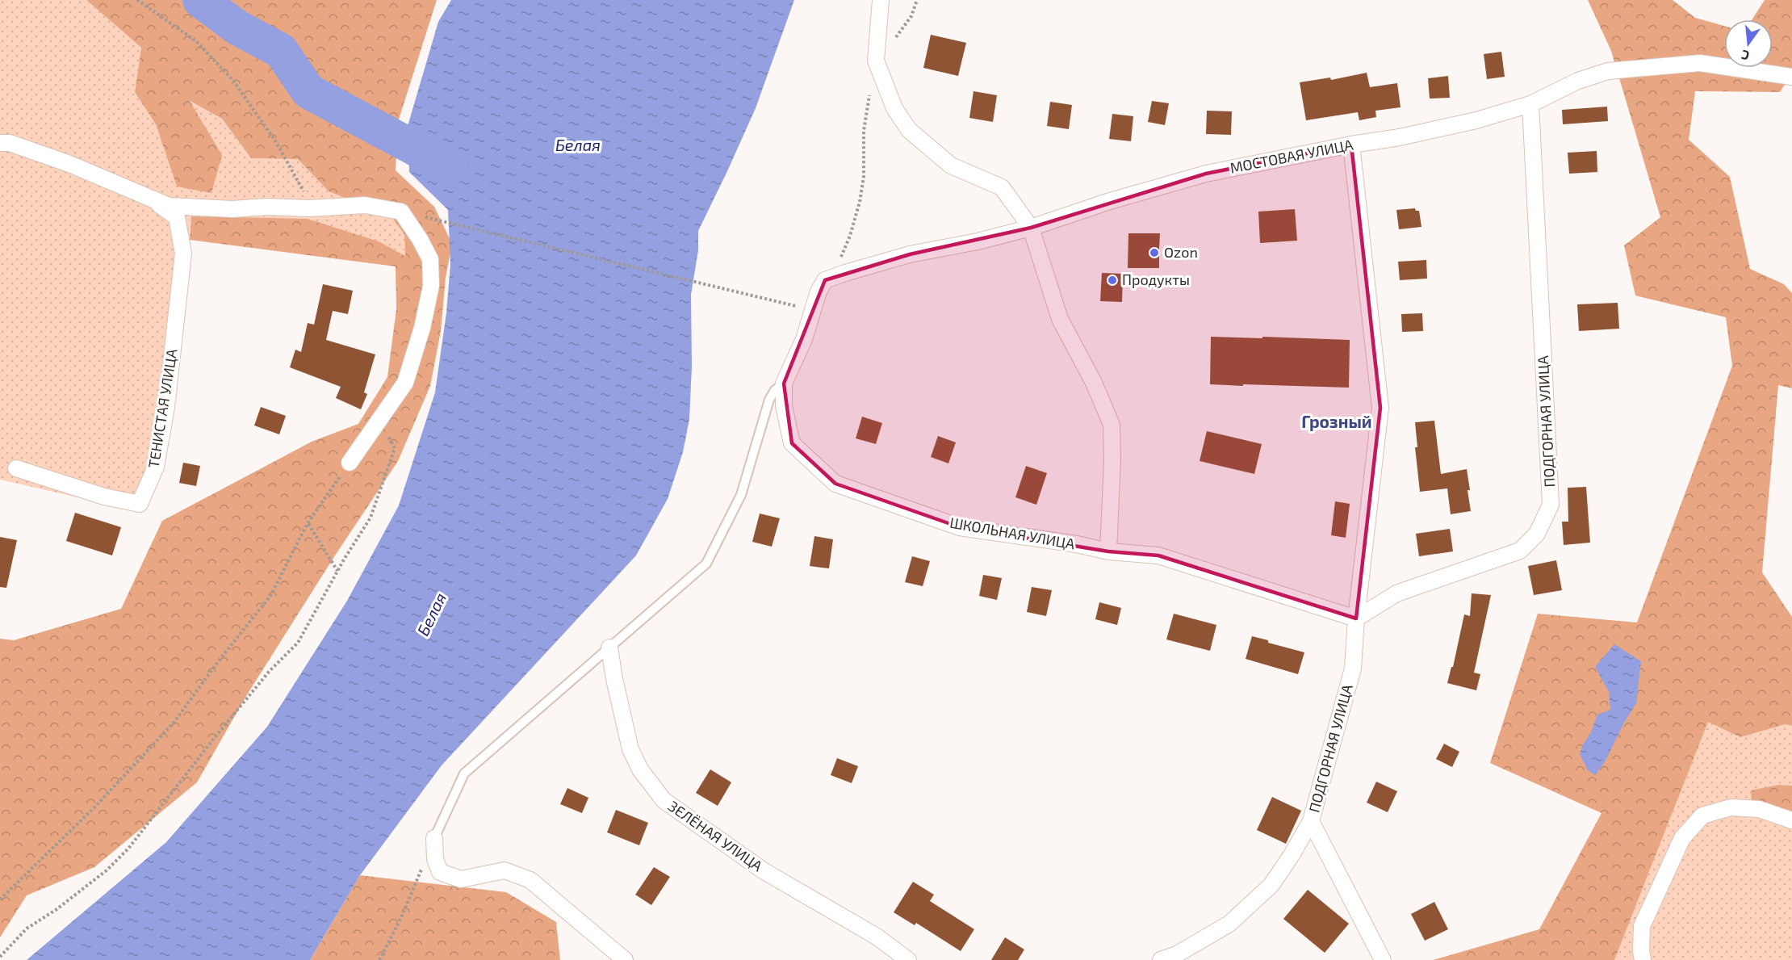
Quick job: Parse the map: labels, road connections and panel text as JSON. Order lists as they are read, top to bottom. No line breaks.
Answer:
{"streets":{"street":["МОСТОВАЯ УЛИЦА","ТЕНИСТАЯ УЛИЦА","ПОДГОРНАЯ УЛИЦА","ШКОЛЬНАЯ УЛИЦА","ЗЕЛЁНАЯ УЛИЦА"]},"crossings":[["МОСТОВАЯ УЛИЦА","ПОДГОРНАЯ УЛИЦА"],["МОСТОВАЯ УЛИЦА","ШКОЛЬНАЯ УЛИЦА"],["ПОДГОРНАЯ УЛИЦА","ШКОЛЬНАЯ УЛИЦА"]],"districts":["Грозный"],"water":["Белая"],"places":["Ozon","Продукты"],"north":"bottom"}
